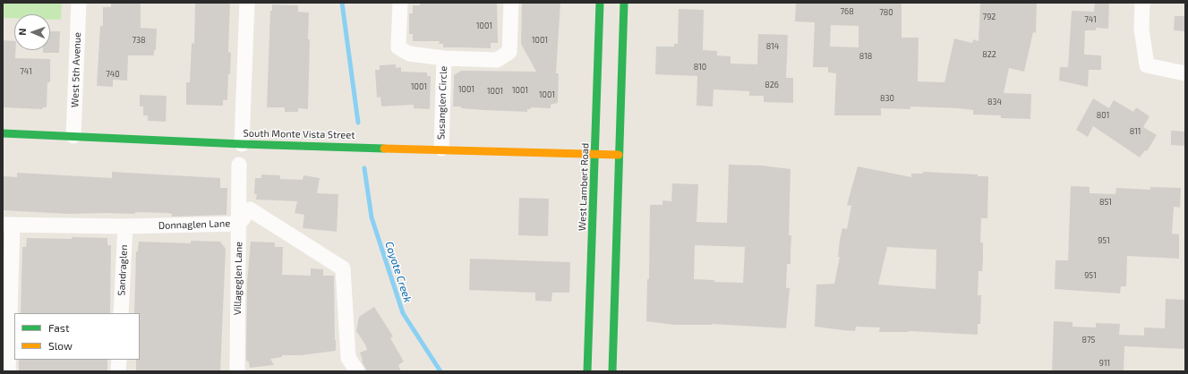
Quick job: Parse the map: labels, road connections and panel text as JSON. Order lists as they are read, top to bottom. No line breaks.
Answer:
{"streets":{"main road":["South Monte Vista Street","West Lambert Road"],"street":["West 5th Avenue","Susanglen Circle","Donnaglen Lane","Sandraglen","Villageglen Lane"]},"crossings":[["West 5th Avenue","South Monte Vista Street"],["Susanglen Circle","South Monte Vista Street"],["South Monte Vista Street","West Lambert Road"],["Donnaglen Lane","Sandraglen"],["Donnaglen Lane","Villageglen Lane"]],"water":["Coyote Creek"],"house_numbers":["768","780","792","741","1001","738","1001","814","822","818","810","741","740","826","1001","1001","1001","1001","1001","830","834","801","811","851","951","951","875","911"],"legend":["Fast","Slow"],"north":"left"}
